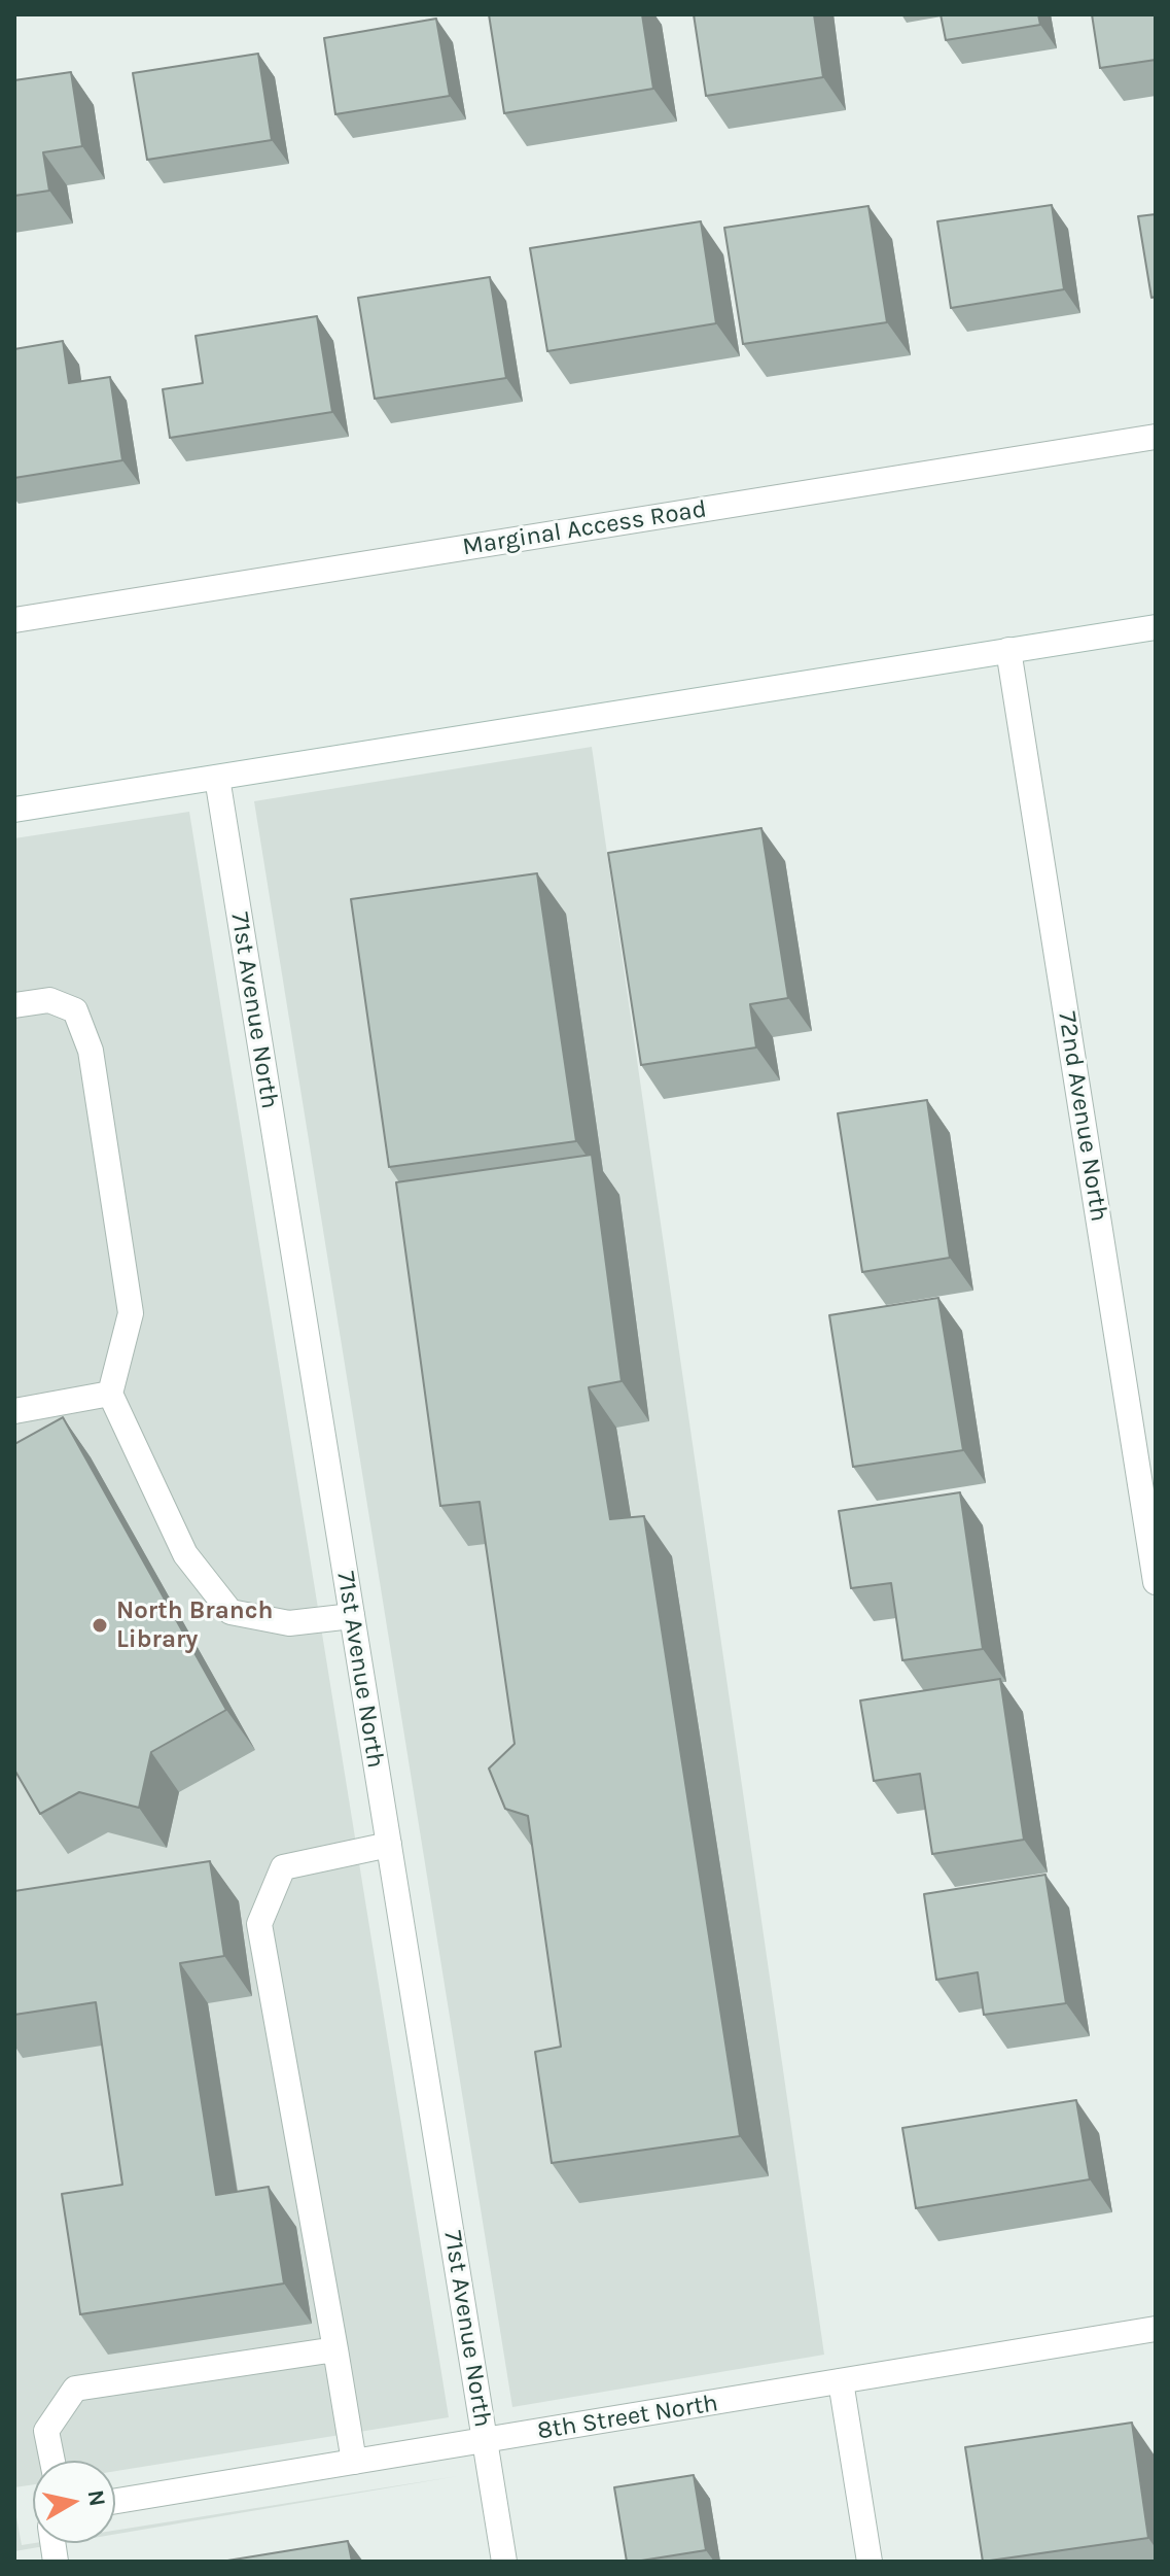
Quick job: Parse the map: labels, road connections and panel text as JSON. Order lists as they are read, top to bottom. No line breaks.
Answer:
{"streets":{"street":["Marginal Access Road","71st Avenue North","72nd Avenue North","8th Street North"]},"crossings":[["71st Avenue North","8th Street North"]],"places":["North Branch Library"],"north":"right"}
